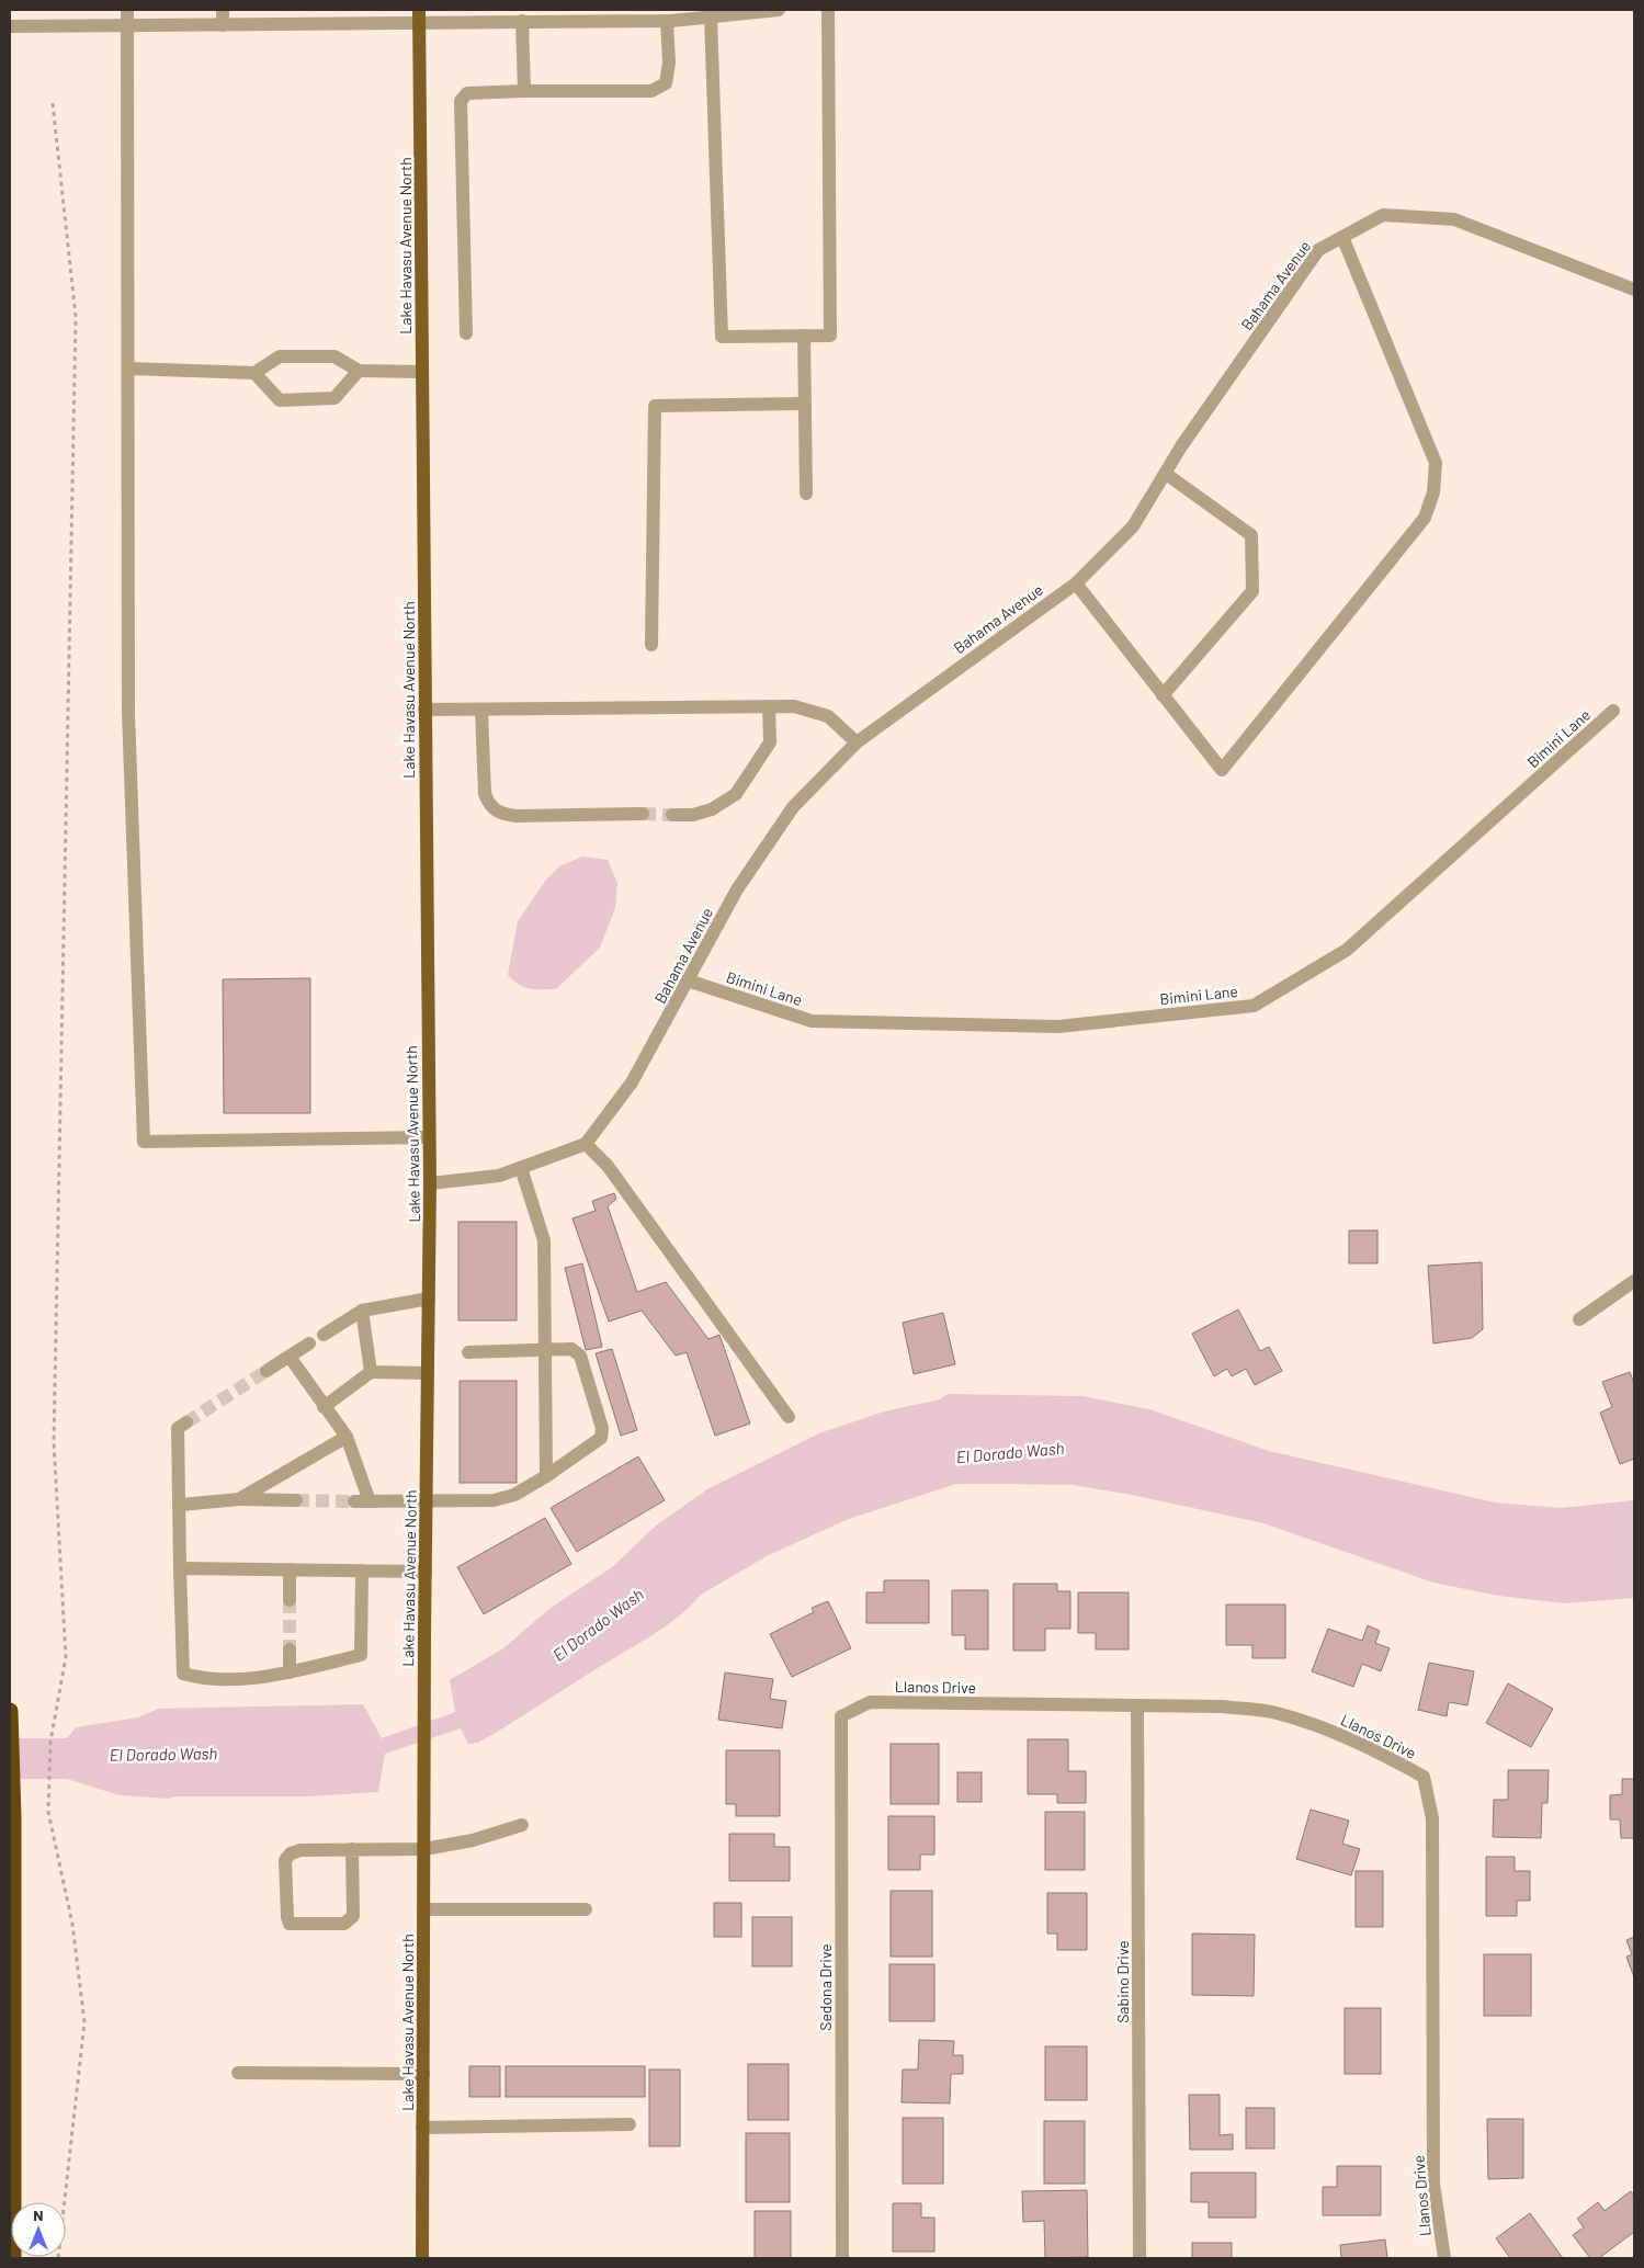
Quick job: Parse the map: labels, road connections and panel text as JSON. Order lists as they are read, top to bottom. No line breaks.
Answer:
{"streets":{"main road":["Lake Havasu Avenue North"],"street":["Bahama Avenue","Bimini Lane","Llanos Drive","Sabino Drive","Sedona Drive"]},"crossings":[["Bahama Avenue","Bimini Lane"],["Llanos Drive","Sabino Drive"],["Llanos Drive","Sedona Drive"]],"water":["El Dorado Wash"],"north":"top"}
